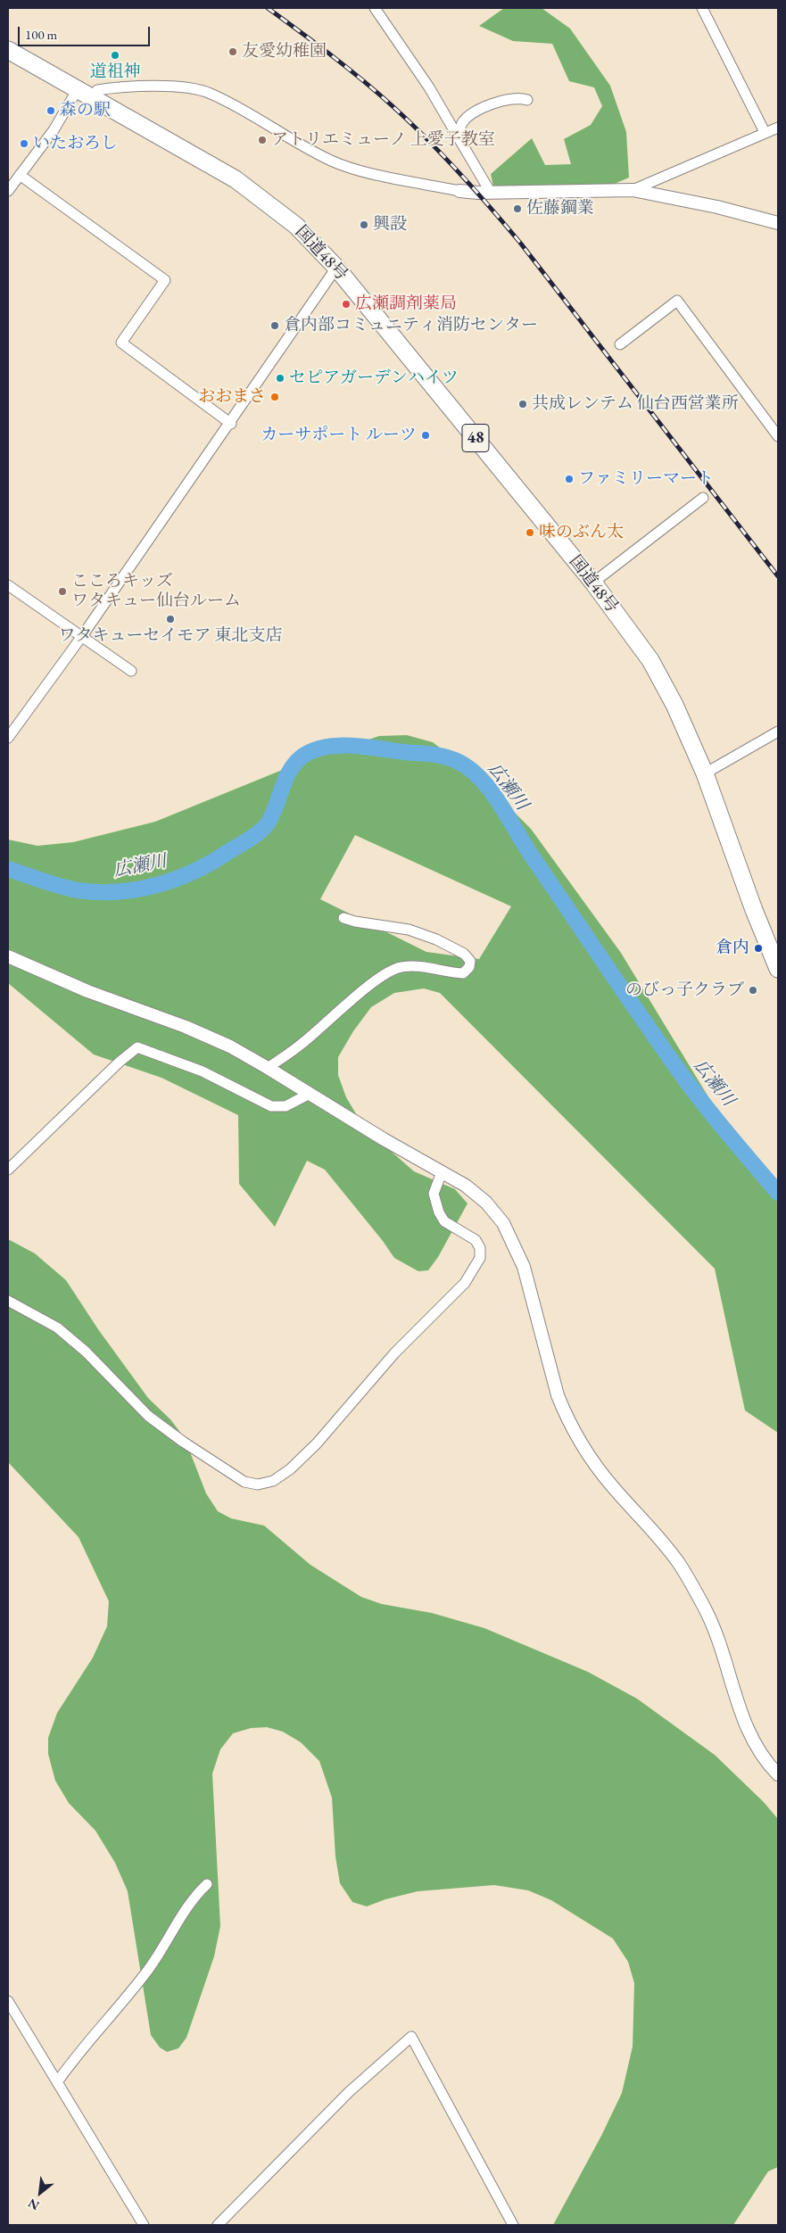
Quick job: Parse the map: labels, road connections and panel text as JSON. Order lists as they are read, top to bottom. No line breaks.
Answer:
{"streets":{"highway":["国道48号","48"]},"water":["広瀬川"],"places":["友愛幼稚園","道祖神","森の駅","アトリエミューノ 上愛子教室","いたおろし","佐藤鋼業","興設","広瀬調剤薬局","倉内部コミュニティ消防センター","セピアガーデンハイツ","おおまさ","共成レンテム 仙台西営業所","カーサポート ルーツ","ファミリーマート","味のぶん太","こころキッズ ワタキュー仙台ルーム","ワタキューセイモア 東北支店","倉内","のびっ子クラブ"],"scale_bar":"100 m","north":"bottom left"}
